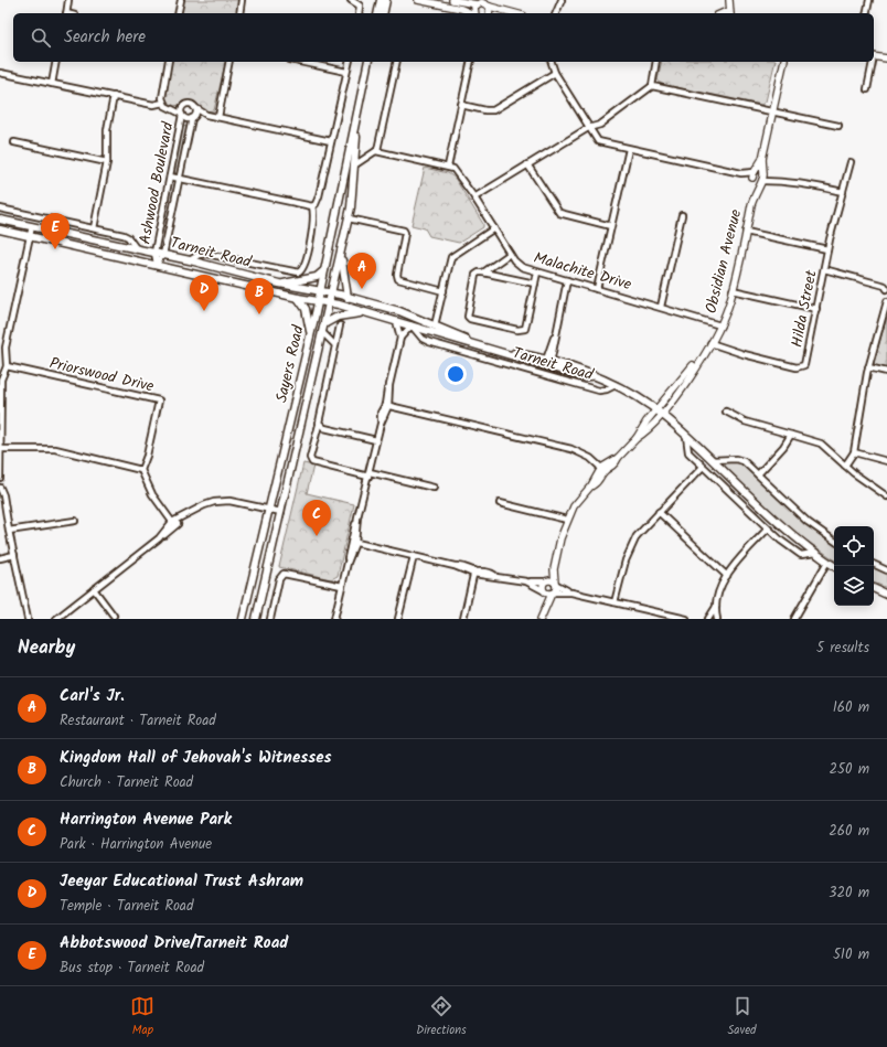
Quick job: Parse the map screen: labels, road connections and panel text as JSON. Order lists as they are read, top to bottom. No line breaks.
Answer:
{"streets":{"main road":["Tarneit Road","Sayers Road"],"street":["Ashwood Boulevard","Obsidian Avenue","Malachite Drive","Hilda Street","Priorswood Drive"]},"crossings":[["Ashwood Boulevard","Tarneit Road"],["Tarneit Road","Obsidian Avenue"],["Tarneit Road","Sayers Road"],["Obsidian Avenue","Malachite Drive"],["Obsidian Avenue","Hilda Street"]],"page":{"search":"Search here","pins":["E","A","D","B","C"],"heading":["Nearby","5 results"],"list":[{"mark":"A","name":"Carl's Jr.","note":"Restaurant · Tarneit Road","value":"160 m"},{"mark":"B","name":"Kingdom Hall of Jehovah's Witnesses","note":"Church · Tarneit Road","value":"250 m"},{"mark":"C","name":"Harrington Avenue Park","note":"Park · Harrington Avenue","value":"260 m"},{"mark":"D","name":"Jeeyar Educational Trust Ashram","note":"Temple · Tarneit Road","value":"320 m"},{"mark":"E","name":"Abbotswood Drive/Tarneit Road","note":"Bus stop · Tarneit Road","value":"510 m"}],"nav":["Map","Directions","Saved"]}}
